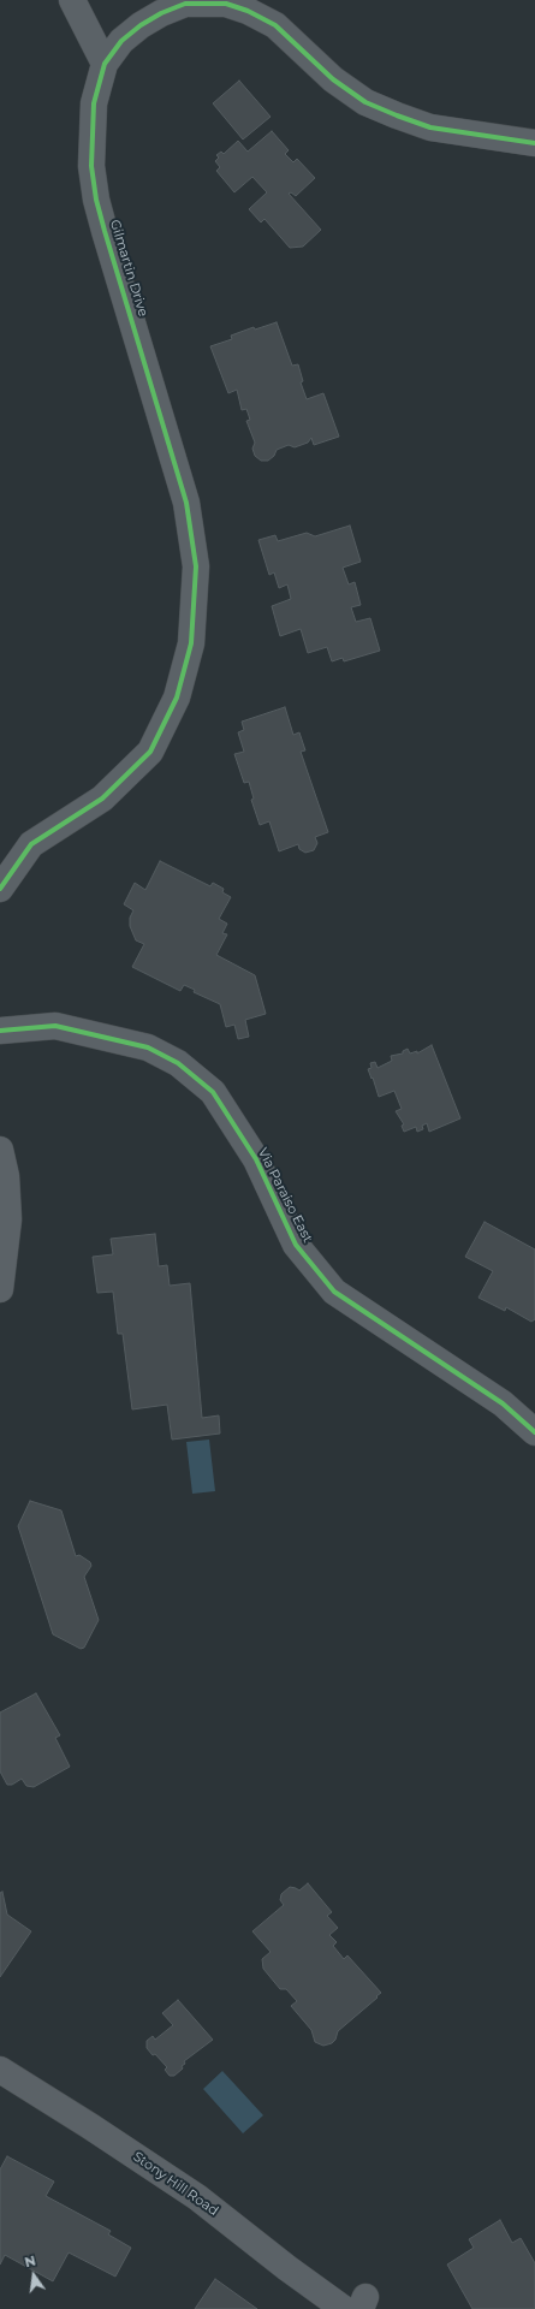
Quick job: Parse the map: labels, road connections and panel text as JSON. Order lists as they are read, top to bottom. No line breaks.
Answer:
{"streets":{"street":["Gilmartin Drive","Via Paraiso East","Stony Hill Road"]},"north":"top"}
